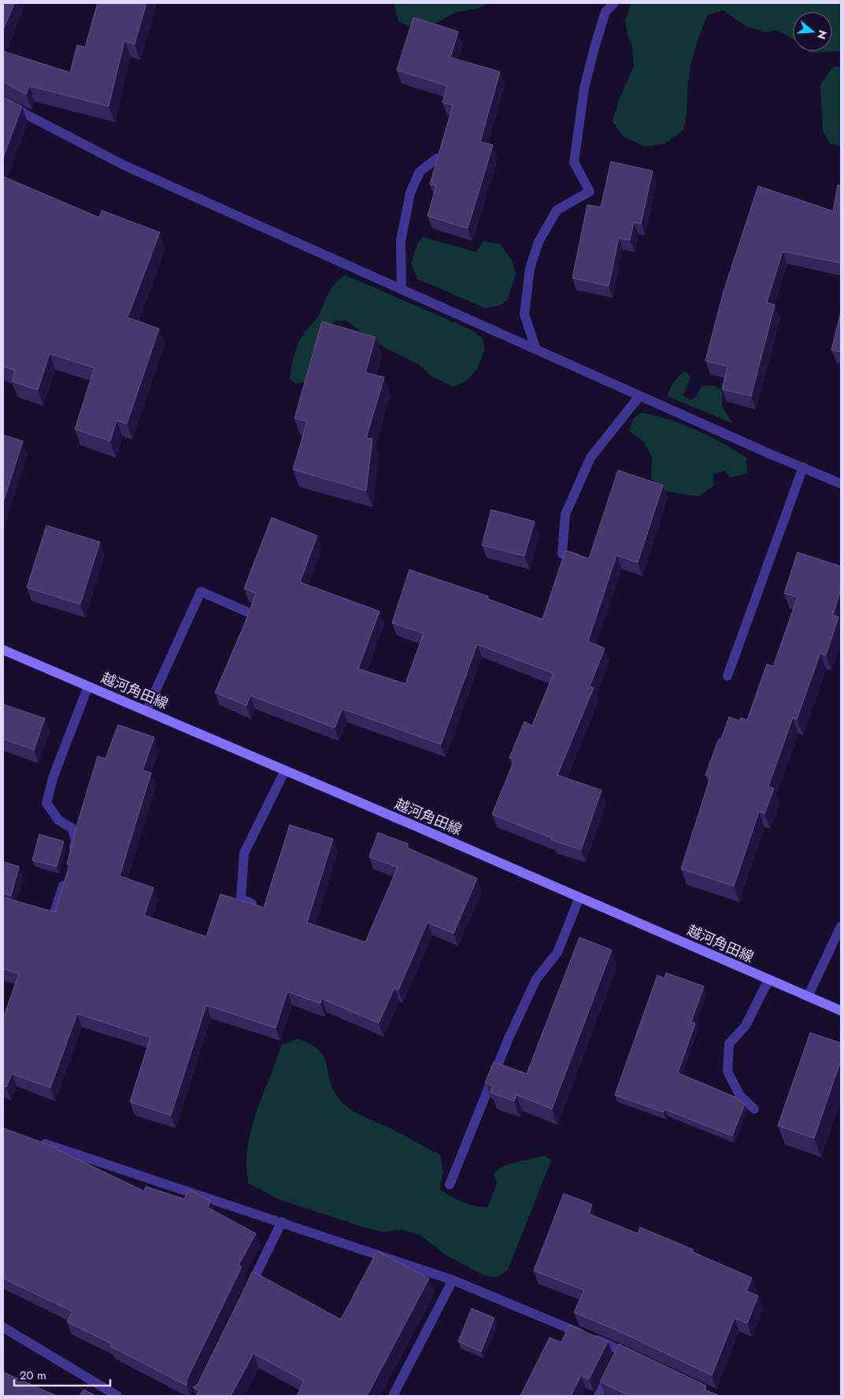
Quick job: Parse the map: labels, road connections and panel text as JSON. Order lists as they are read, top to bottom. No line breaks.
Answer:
{"streets":{"main road":["越河角田線"]},"scale_bar":"20 m","north":"right"}
